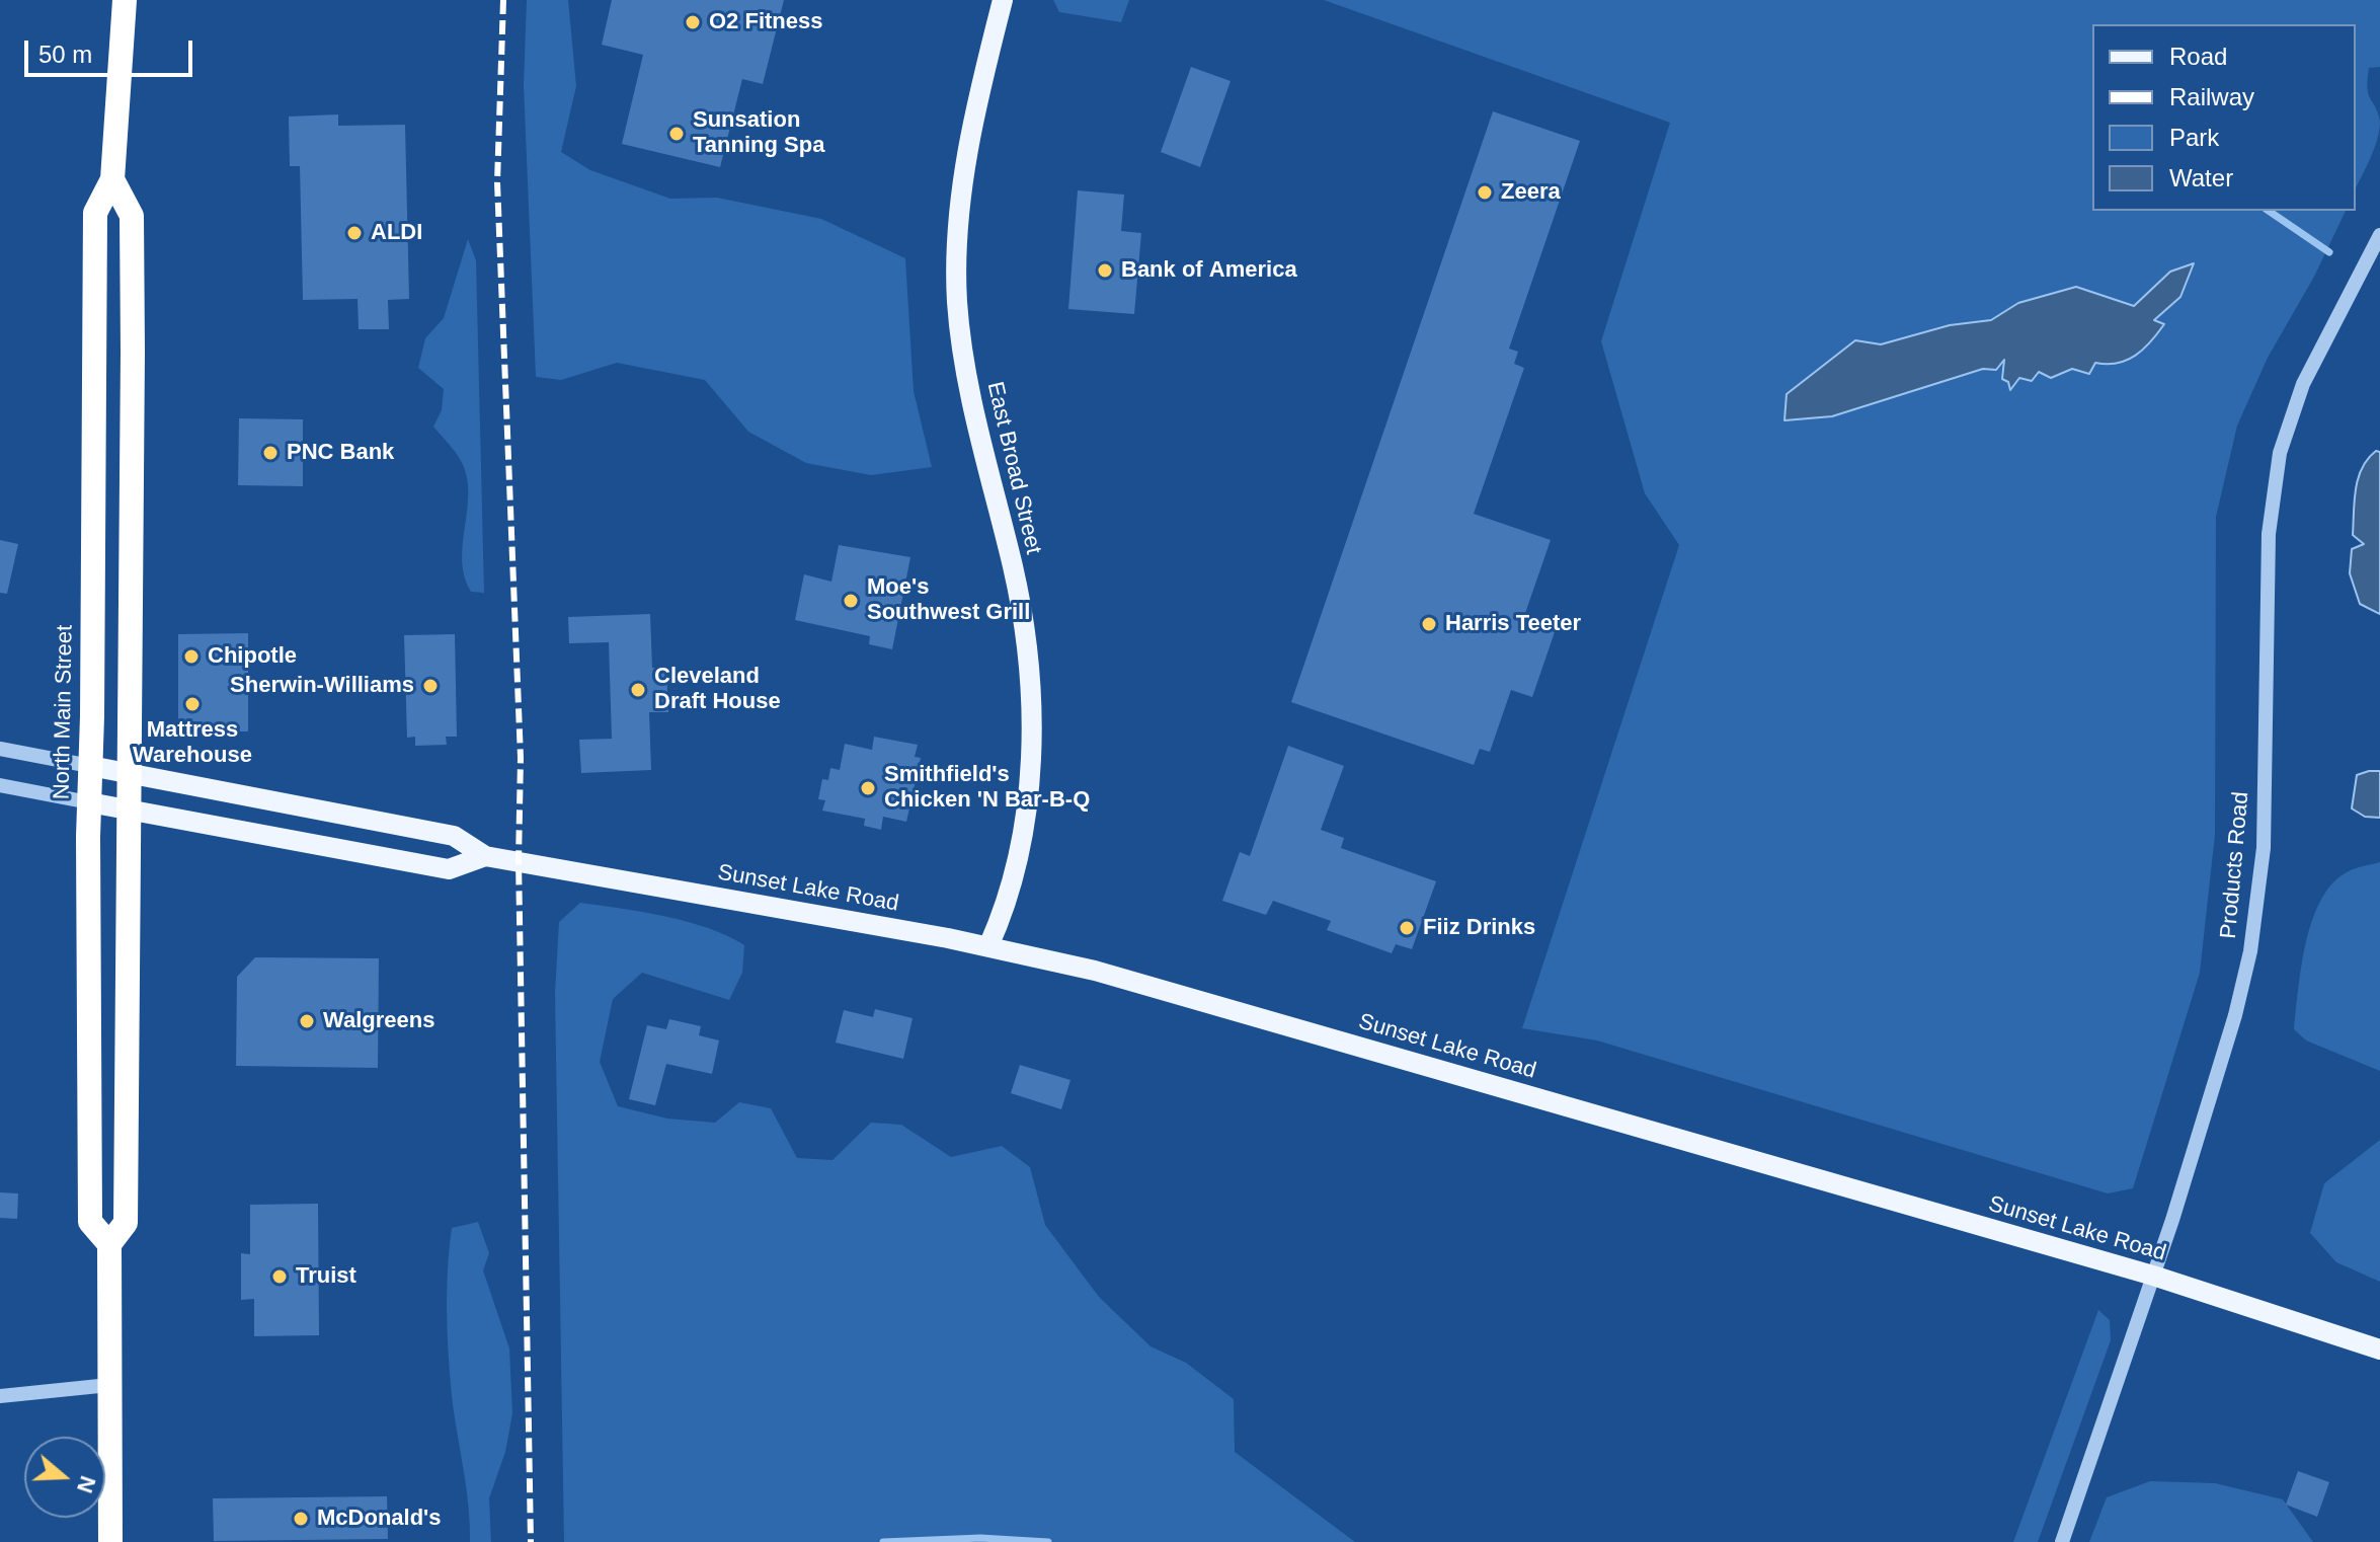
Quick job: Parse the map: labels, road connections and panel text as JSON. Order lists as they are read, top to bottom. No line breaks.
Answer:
{"streets":{"highway":["North Main Street"],"main road":["East Broad Street","Sunset Lake Road"],"street":["Products Road"]},"crossings":[["East Broad Street","Sunset Lake Road"],["North Main Street","Sunset Lake Road"],["Products Road","Sunset Lake Road"]],"places":["O2 Fitness","Sunsation Tanning Spa","Zeera","ALDI","Bank of America","PNC Bank","Moe's Southwest Grill","Harris Teeter","Chipotle","Sherwin-Williams","Cleveland Draft House","Mattress Warehouse","Smithfield's Chicken 'N Bar-B-Q","Fiiz Drinks","Walgreens","Truist","McDonald's"],"legend":["Road","Railway","Park","Water"],"scale_bar":"50 m","north":"right"}
